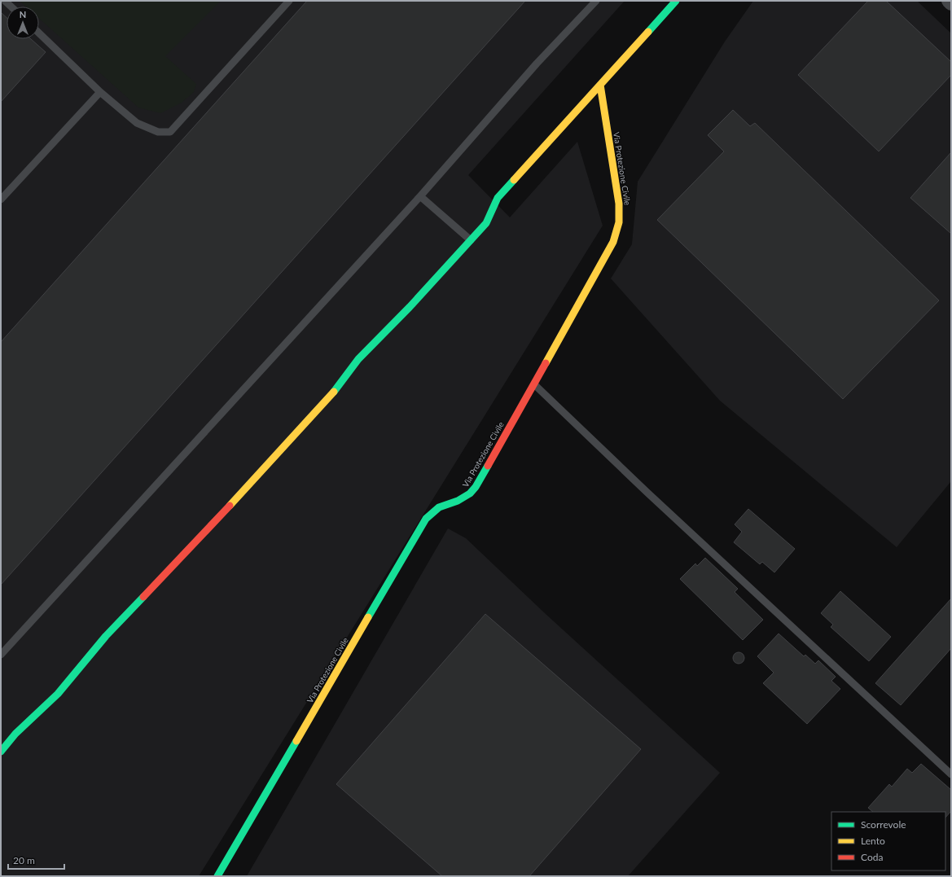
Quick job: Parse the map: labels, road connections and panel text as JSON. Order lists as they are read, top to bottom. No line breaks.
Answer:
{"streets":{"street":["Via Protezione Civile"]},"legend":["Scorrevole","Lento","Coda"],"scale_bar":"20 m","north":"top"}
